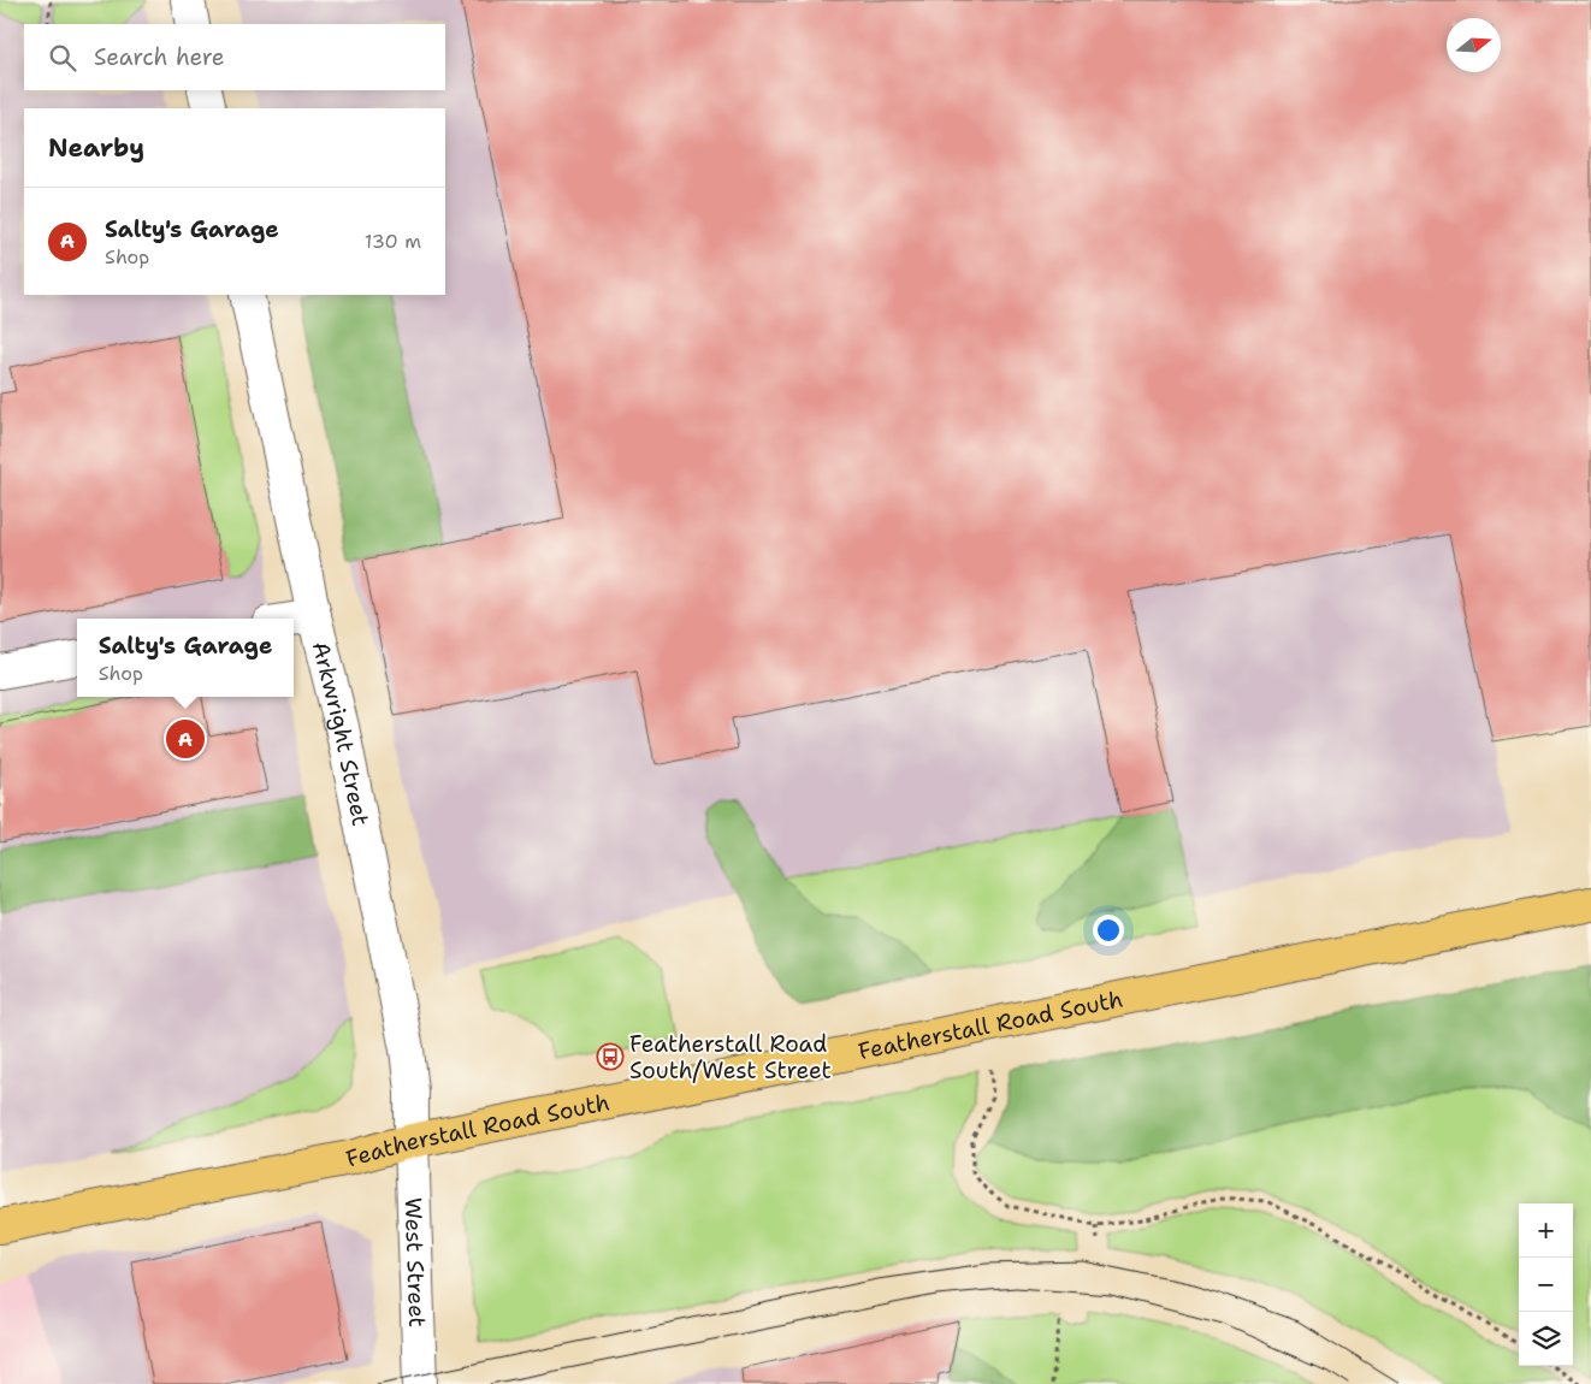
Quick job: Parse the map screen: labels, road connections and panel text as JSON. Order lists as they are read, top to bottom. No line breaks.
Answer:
{"streets":{"main road":["Featherstall Road South"],"street":["Arkwright Street","West Street"]},"crossings":[["Arkwright Street","Featherstall Road South"],["Arkwright Street","West Street"],["Featherstall Road South","West Street"]],"places":{"bus stop":["Featherstall Road South/West Street"]},"north":"right","page":{"search":"Search here","heading":"Nearby","list":[{"mark":"A","name":"Salty's Garage","note":"Shop","value":"130 m"}],"popup":["Salty's Garage","Shop"],"pins":"A","map_buttons":["+","−"]}}
